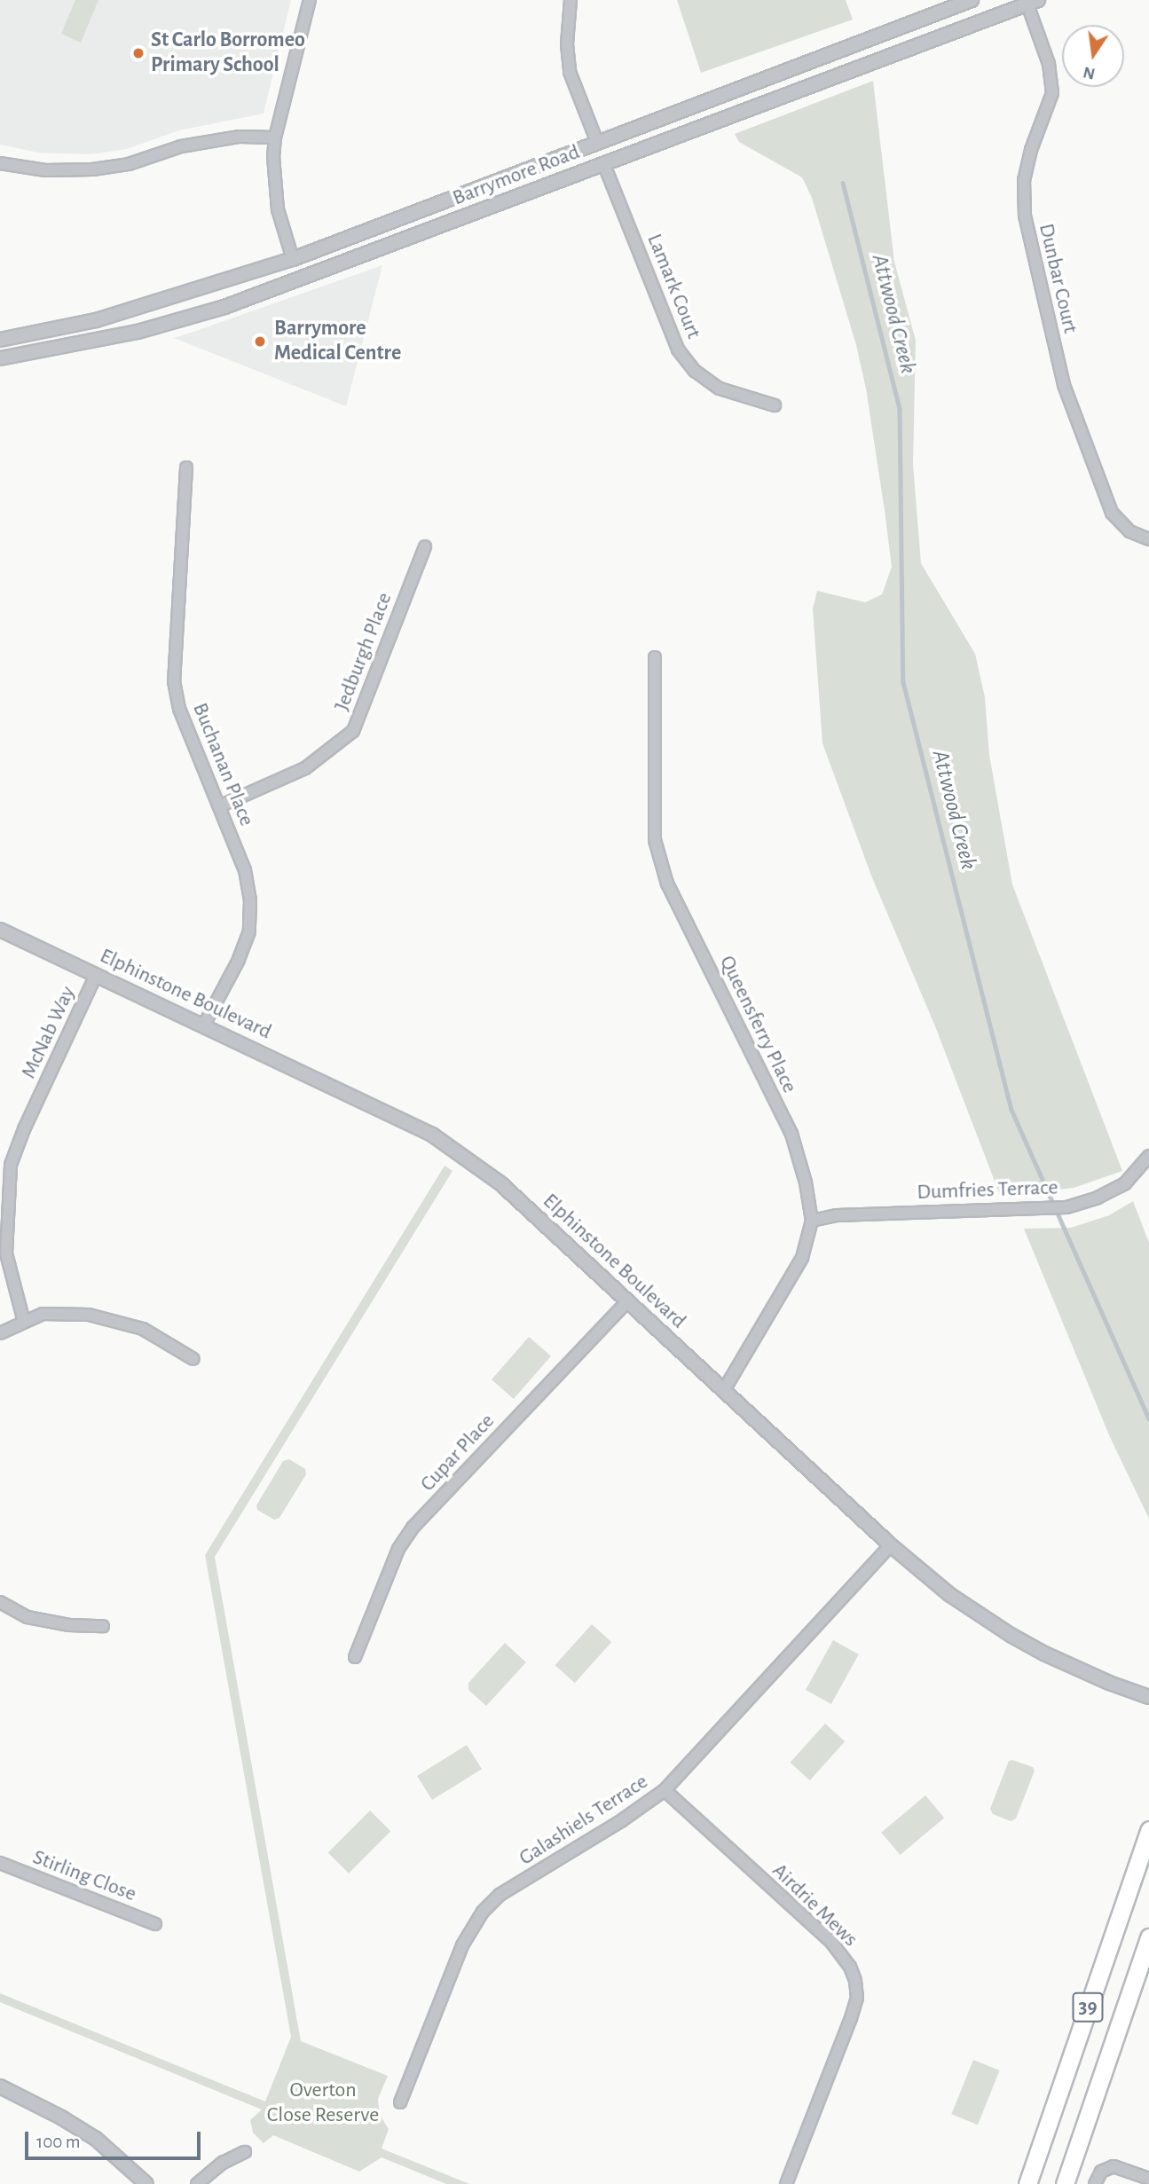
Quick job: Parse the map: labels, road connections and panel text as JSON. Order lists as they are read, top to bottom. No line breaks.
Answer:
{"streets":{"main road":["39"],"street":["Barrymore Road","Dunbar Court","Lamark Court","Jedburgh Place","Buchanan Place","Elphinstone Boulevard","Queensferry Place","McNab Way","Dumfries Terrace","Cupar Place","Galashiels Terrace","Stirling Close","Airdrie Mews"]},"crossings":[["Barrymore Road","Dunbar Court"],["Barrymore Road","Lamark Court"],["Jedburgh Place","Buchanan Place"],["Buchanan Place","Elphinstone Boulevard"],["Elphinstone Boulevard","Queensferry Place"],["Elphinstone Boulevard","McNab Way"],["Elphinstone Boulevard","Cupar Place"],["Elphinstone Boulevard","Galashiels Terrace"],["Queensferry Place","Dumfries Terrace"],["Galashiels Terrace","Airdrie Mews"]],"water":["Attwood Creek"],"parks":["Overton Close Reserve"],"places":["St Carlo Borromeo Primary School","Barrymore Medical Centre"],"scale_bar":"100 m","north":"bottom"}
